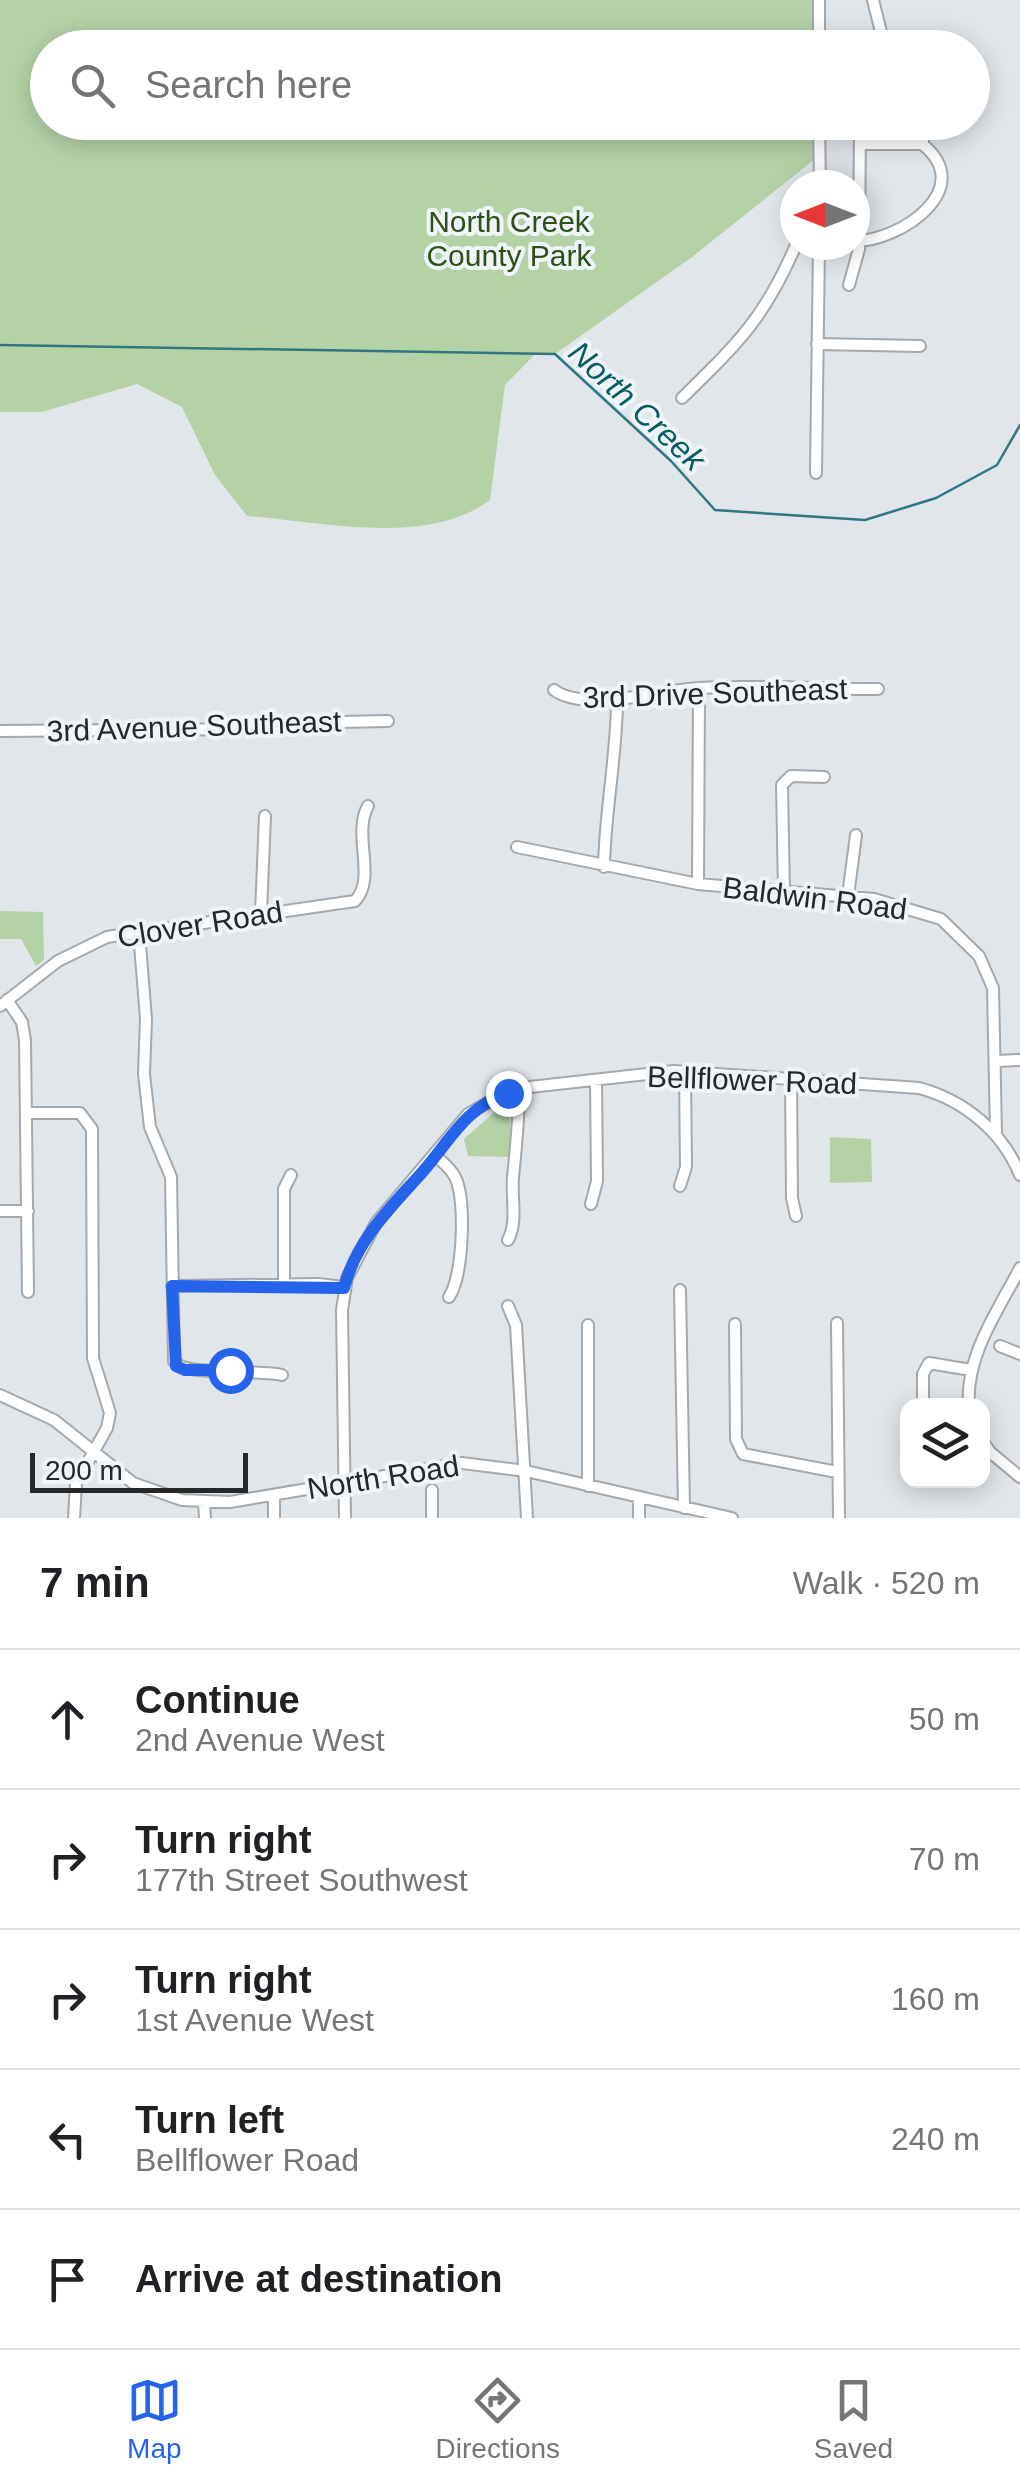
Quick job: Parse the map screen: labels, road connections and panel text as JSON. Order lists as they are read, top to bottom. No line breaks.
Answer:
{"streets":{"street":["3rd Drive Southeast","3rd Avenue Southeast","Baldwin Road","Clover Road","Bellflower Road","North Road"]},"crossings":[["Baldwin Road","Bellflower Road"],["Bellflower Road","North Road"]],"water":["North Creek"],"parks":["North Creek County Park"],"scale_bar":"200 m","north":"left","page":{"search":"Search here","scale":"200 m","heading":["7 min","Walk · 520 m"],"list":[["Continue","2nd Avenue West","50 m"],["Turn right","177th Street Southwest","70 m"],["Turn right","1st Avenue West","160 m"],["Turn left","Bellflower Road","240 m"],"Arrive at destination"],"nav":["Map","Directions","Saved"]}}
